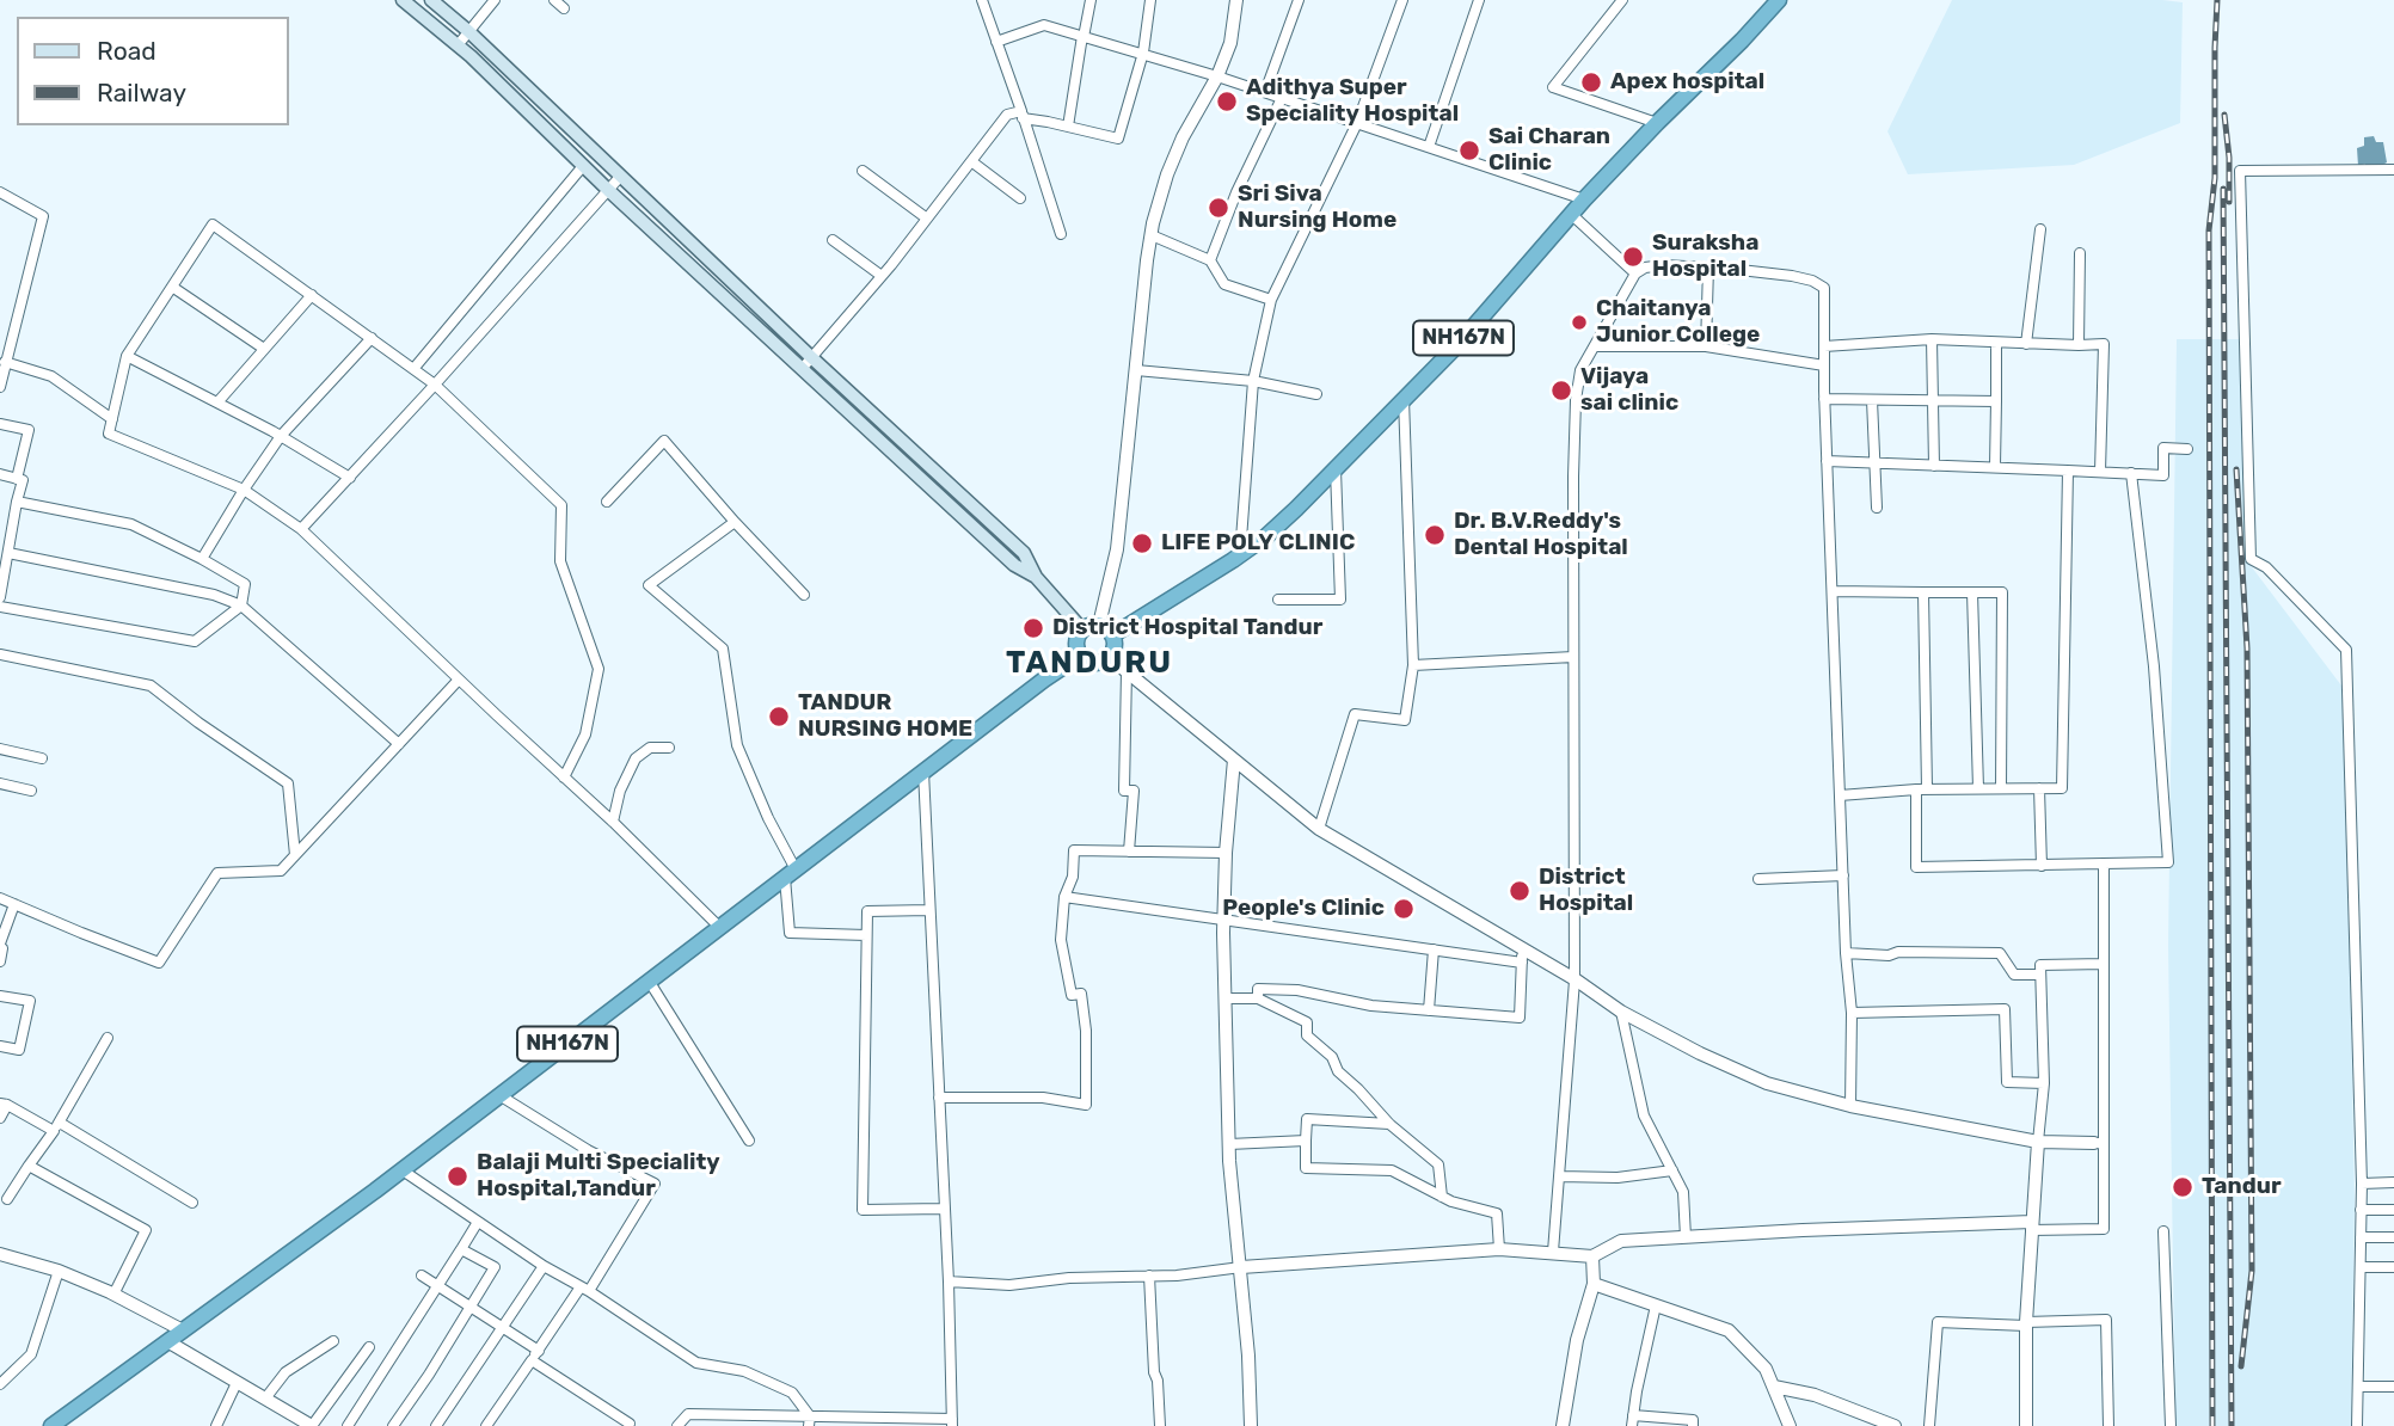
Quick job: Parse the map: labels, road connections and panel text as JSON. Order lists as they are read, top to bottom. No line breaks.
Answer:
{"streets":{"highway":["NH167N"]},"districts":["TANDURU"],"places":["Apex hospital","Adithya Super Speciality Hospital","Sai Charan Clinic","Sri Siva Nursing Home","Suraksha Hospital","Chaitanya Junior College","Vijaya sai clinic","Dr. B.V.Reddy's Dental Hospital","LIFE POLY CLINIC","District Hospital Tandur","TANDUR NURSING HOME","District Hospital","People's Clinic","Balaji Multi Speciality Hospital,Tandur","Tandur"],"legend":["Road","Railway"]}
